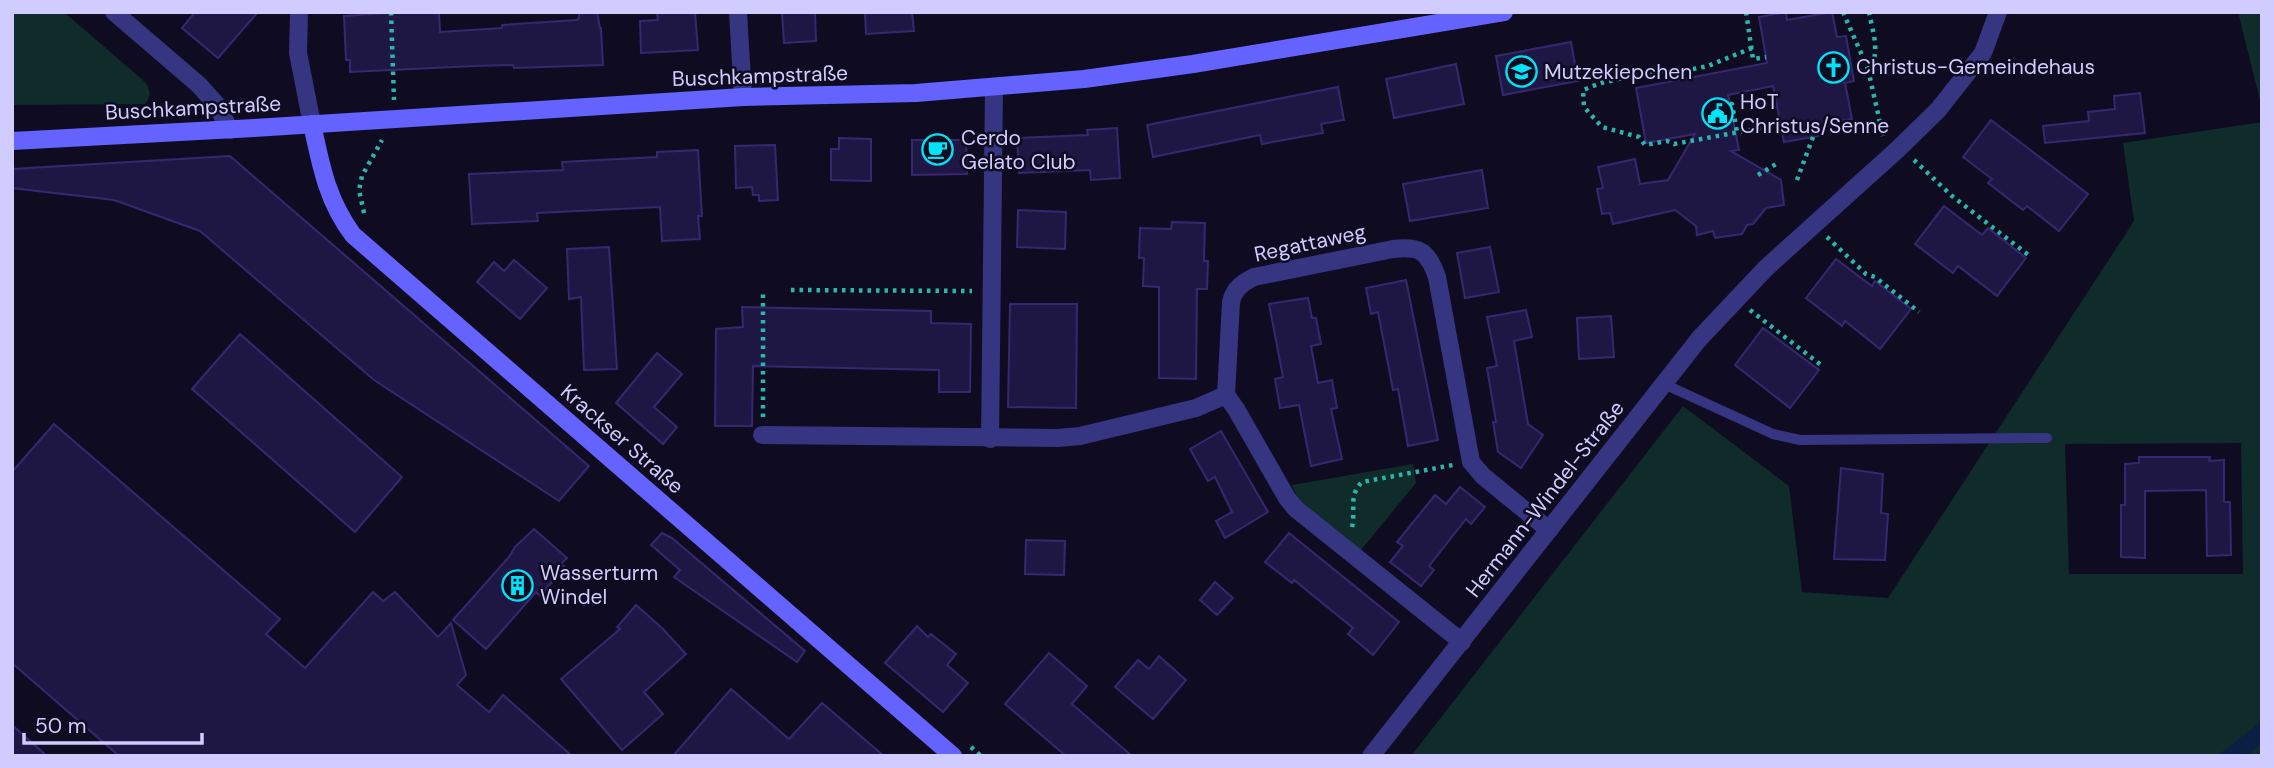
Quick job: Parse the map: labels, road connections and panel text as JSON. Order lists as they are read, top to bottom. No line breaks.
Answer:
{"streets":{"main road":["Buschkampstraße","Krackser Straße"],"street":["Regattaweg","Hermann-Windel-Straße"]},"crossings":[["Buschkampstraße","Krackser Straße"]],"places":{"church":["Christus-Gemeindehaus"],"school or university":["Mutzekiepchen"],"public building":["HoT Christus/Senne"],"cafe":["Cerdo Gelato Club"],"building":["Wasserturm Windel"]},"scale_bar":"50 m"}
